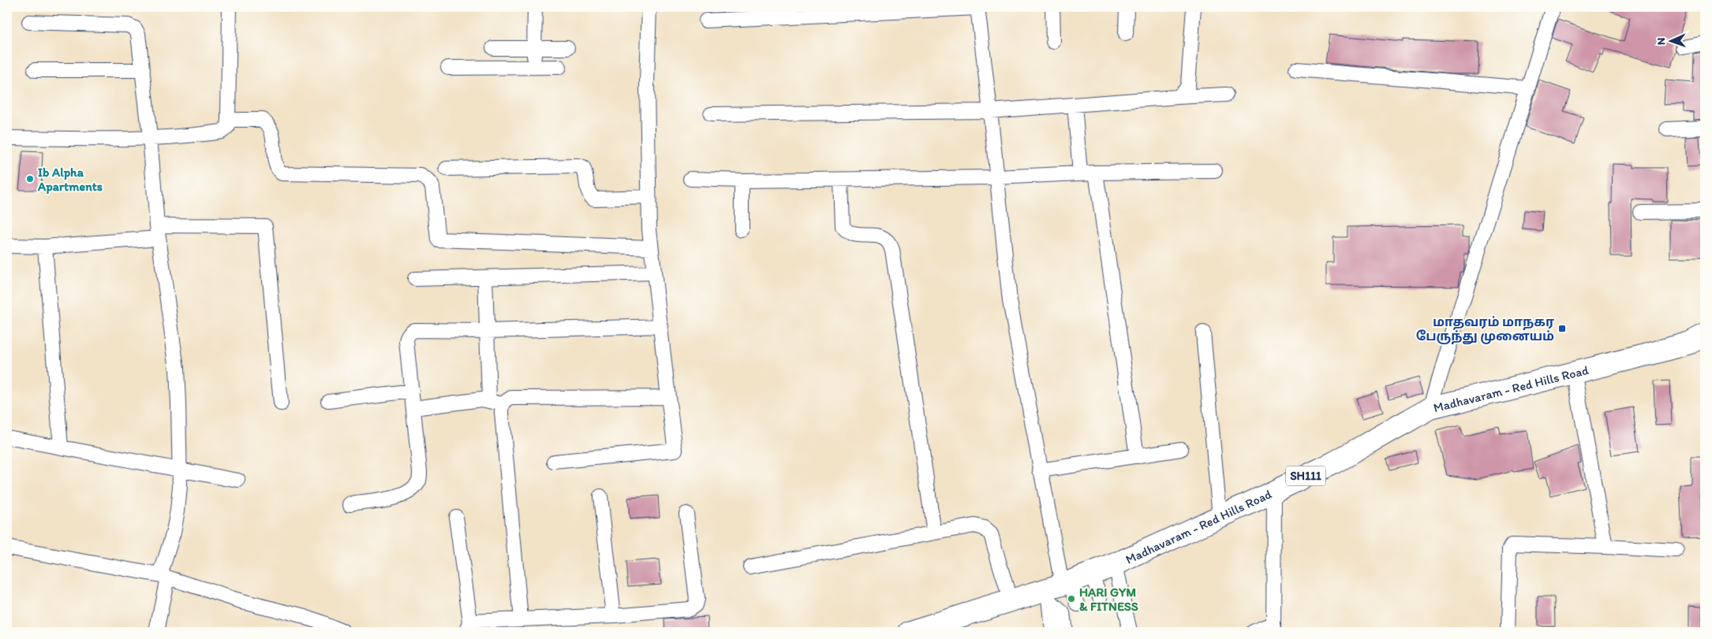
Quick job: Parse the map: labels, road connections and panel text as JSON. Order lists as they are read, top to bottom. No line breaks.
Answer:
{"streets":{"main road":["Madhavaram - Red Hills Road","SH111"]},"places":{"other":["Ib Alpha Apartments","HARI GYM & FITNESS"],"transit":["மாதவரம் மாநகர பேருந்து முனையம்"]},"north":"left"}
